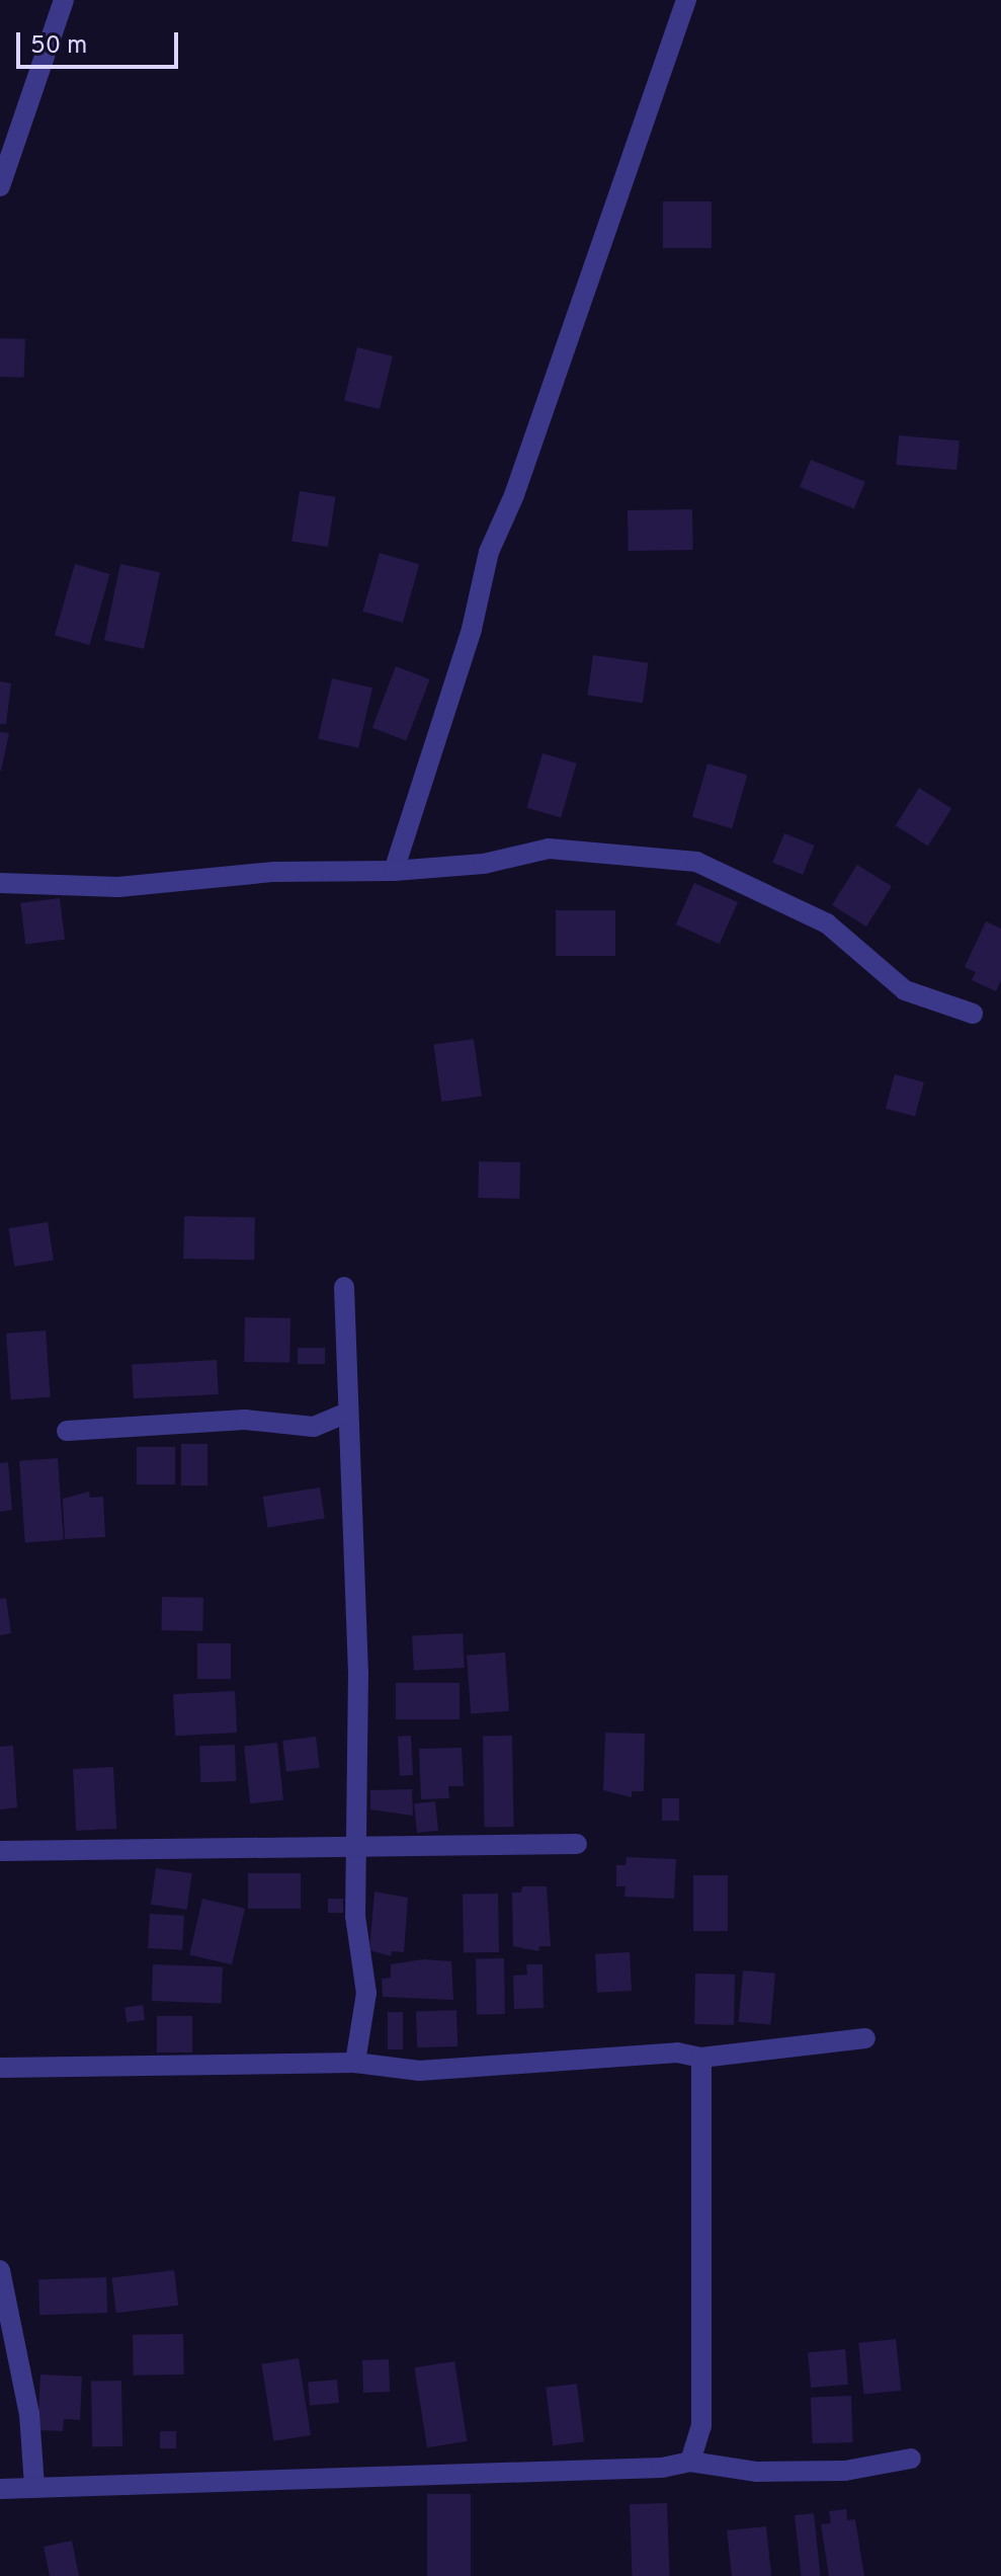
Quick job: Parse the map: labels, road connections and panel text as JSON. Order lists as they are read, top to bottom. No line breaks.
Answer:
{"scale_bar":"50 m"}
